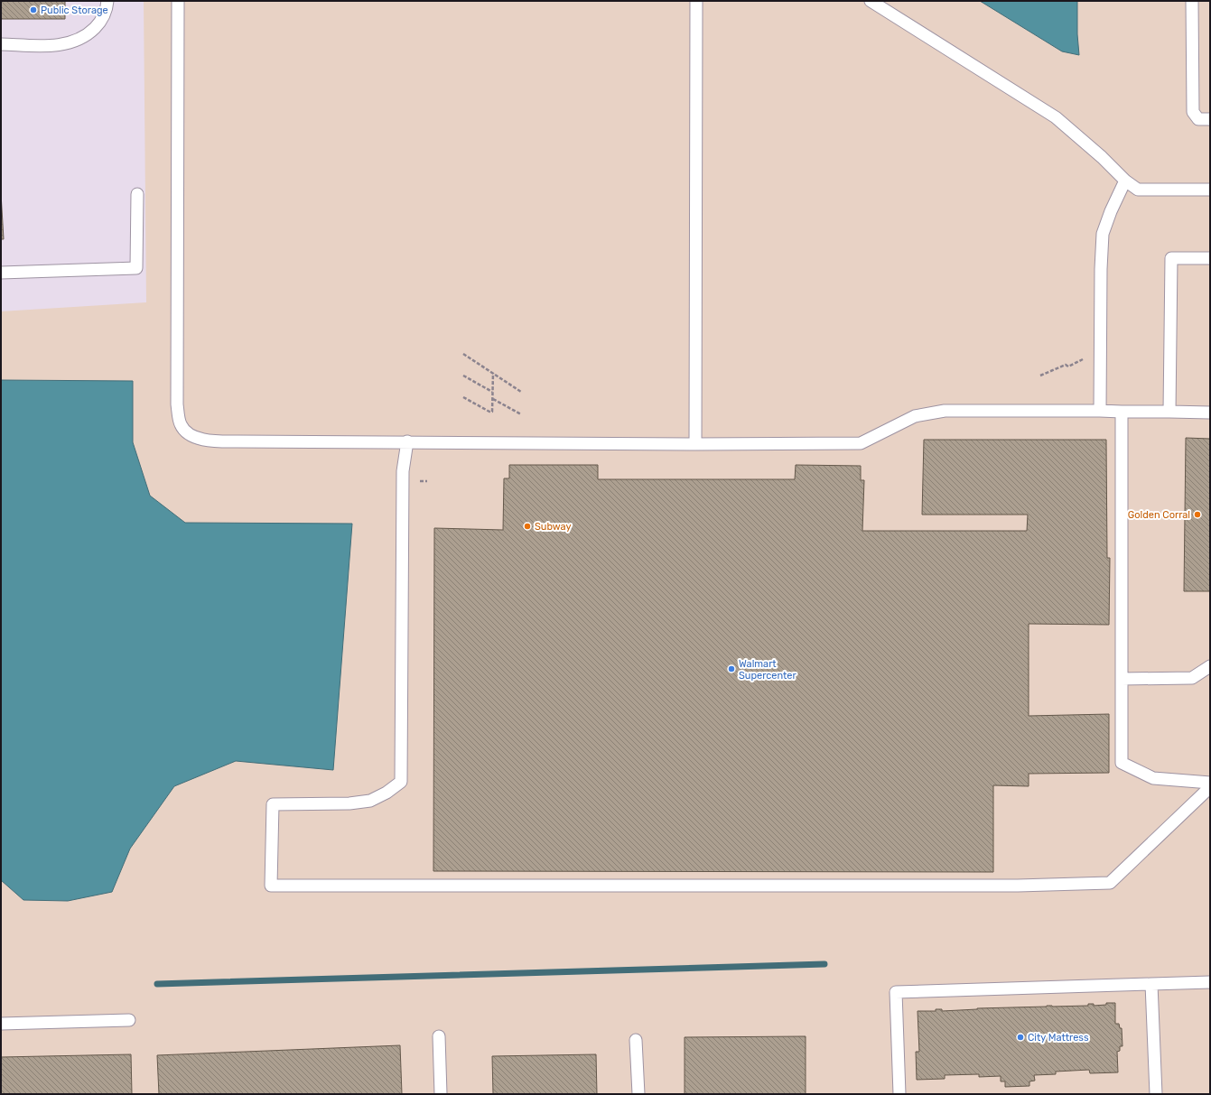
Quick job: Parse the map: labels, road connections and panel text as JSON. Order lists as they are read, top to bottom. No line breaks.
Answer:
{"places":["Public Storage","Golden Corral","Subway","Walmart Supercenter","City Mattress"]}
